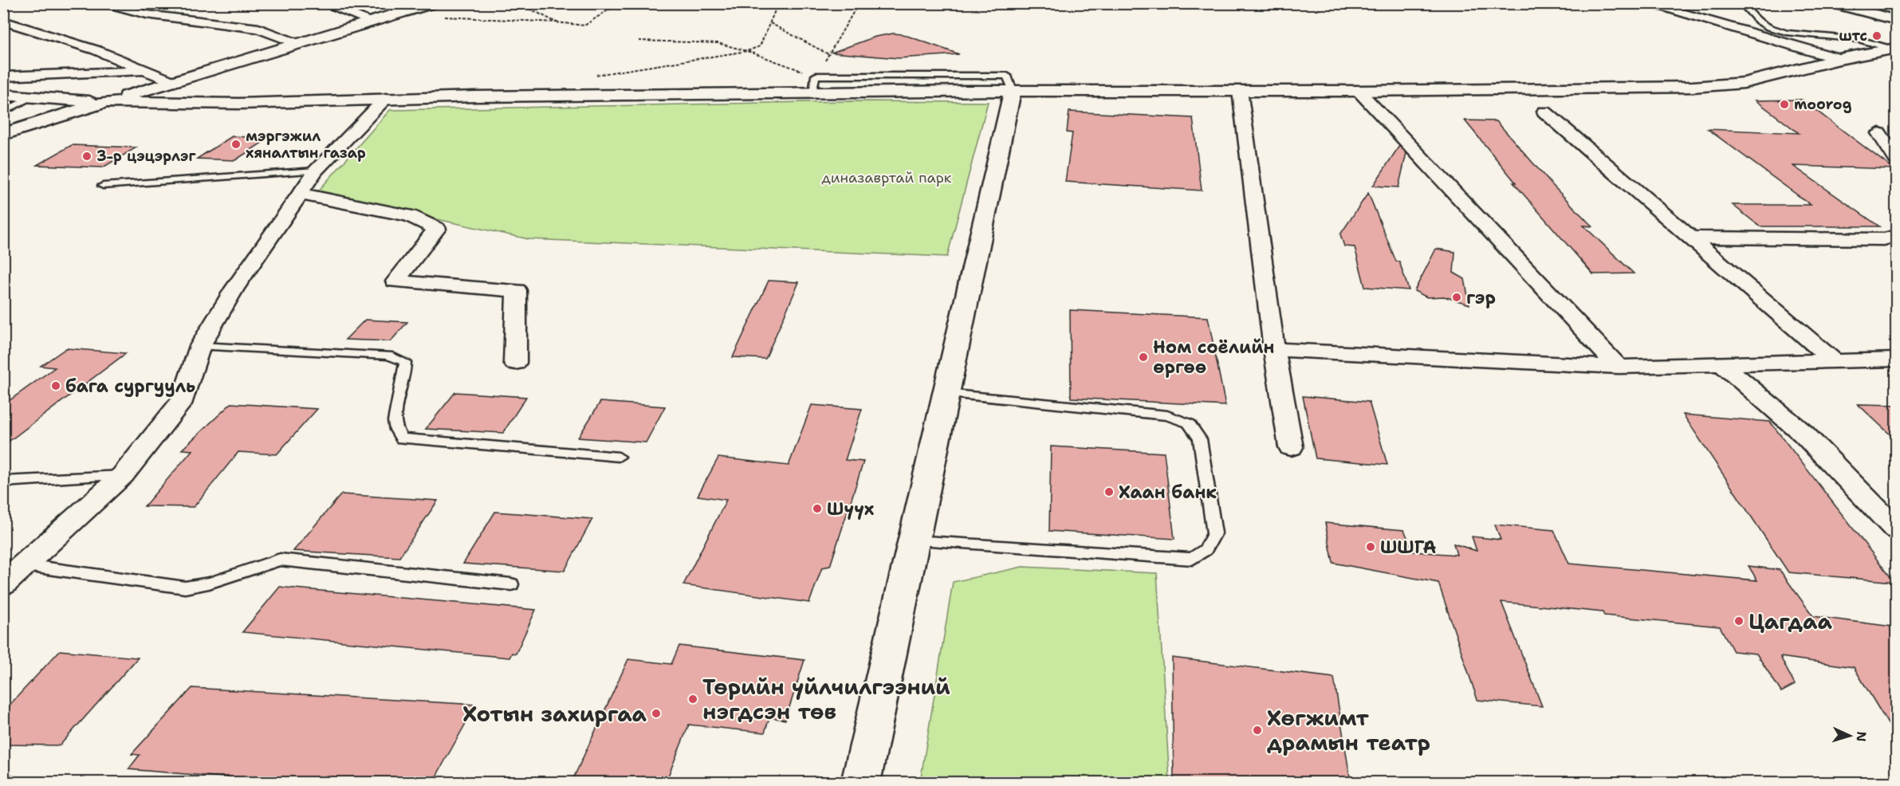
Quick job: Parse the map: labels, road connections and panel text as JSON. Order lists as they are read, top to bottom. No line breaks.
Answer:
{"parks":["диназавртай парк"],"places":["штс","moorog","мэргэжил хяналтын газар","3-р цэцэрлэг","гэр","Ном соёлийн өргөө","бага сургууль","Хаан банк","Шүүх","ШШГА","Цагдаа","Төрийн үйлчилгээний нэгдсэн төв","Хотын захиргаа","Хөгжимт драмын театр"],"north":"right"}
